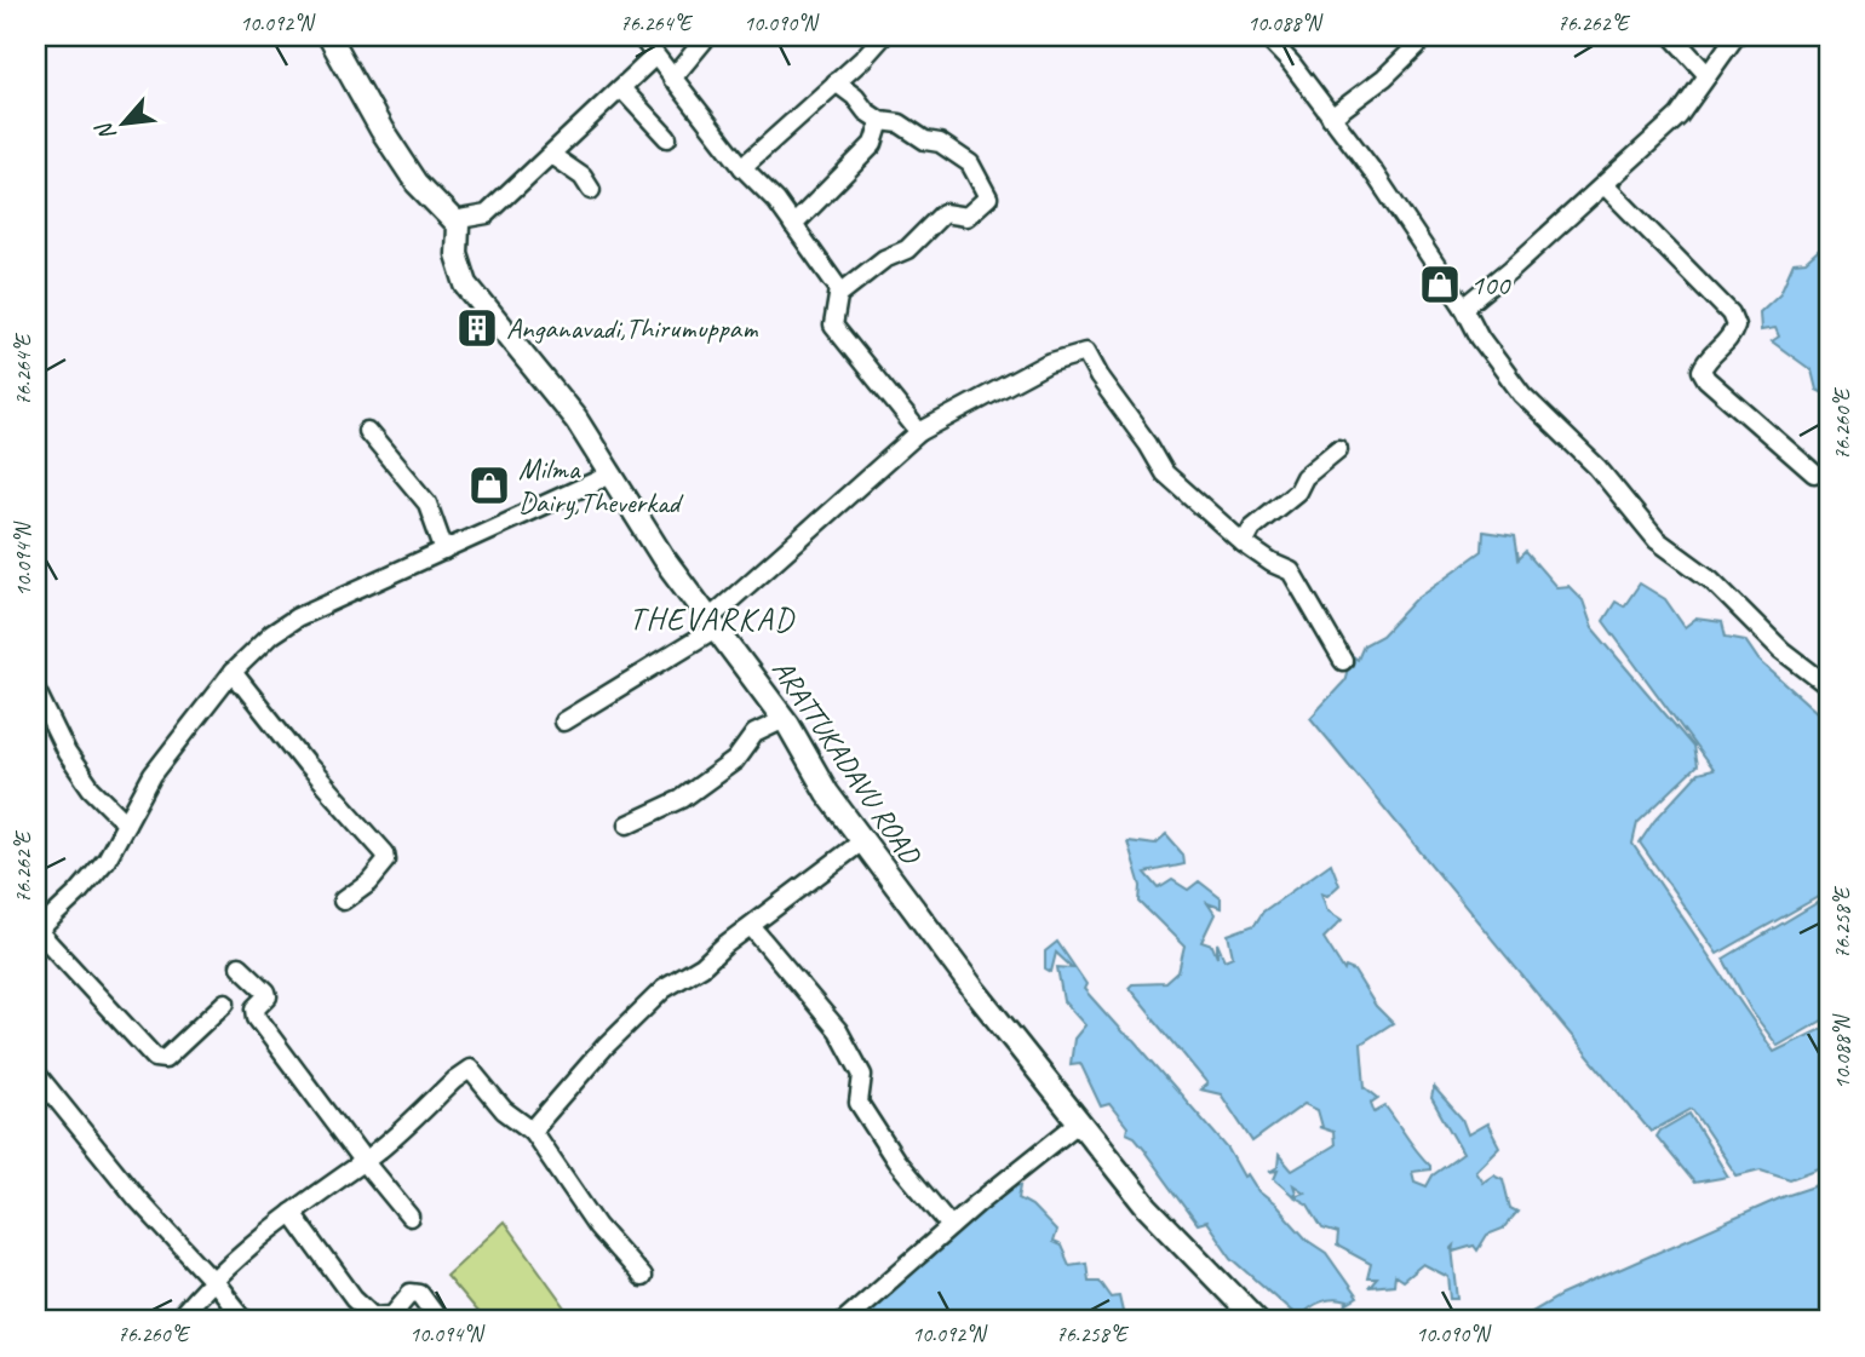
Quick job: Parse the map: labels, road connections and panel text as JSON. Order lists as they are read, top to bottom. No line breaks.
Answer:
{"streets":{"main road":["ARATTUKADAVU ROAD"]},"districts":["THEVARKAD"],"places":{"shop":["100","Milma Dairy,Theverkad"],"building":["Anganavadi,Thirumuppam"]},"north":"bottom left","coordinates":["10.092°N","76.264°E","10.090°N","10.088°N","76.262°E","76.260°E","10.094°N","76.258°E"]}
